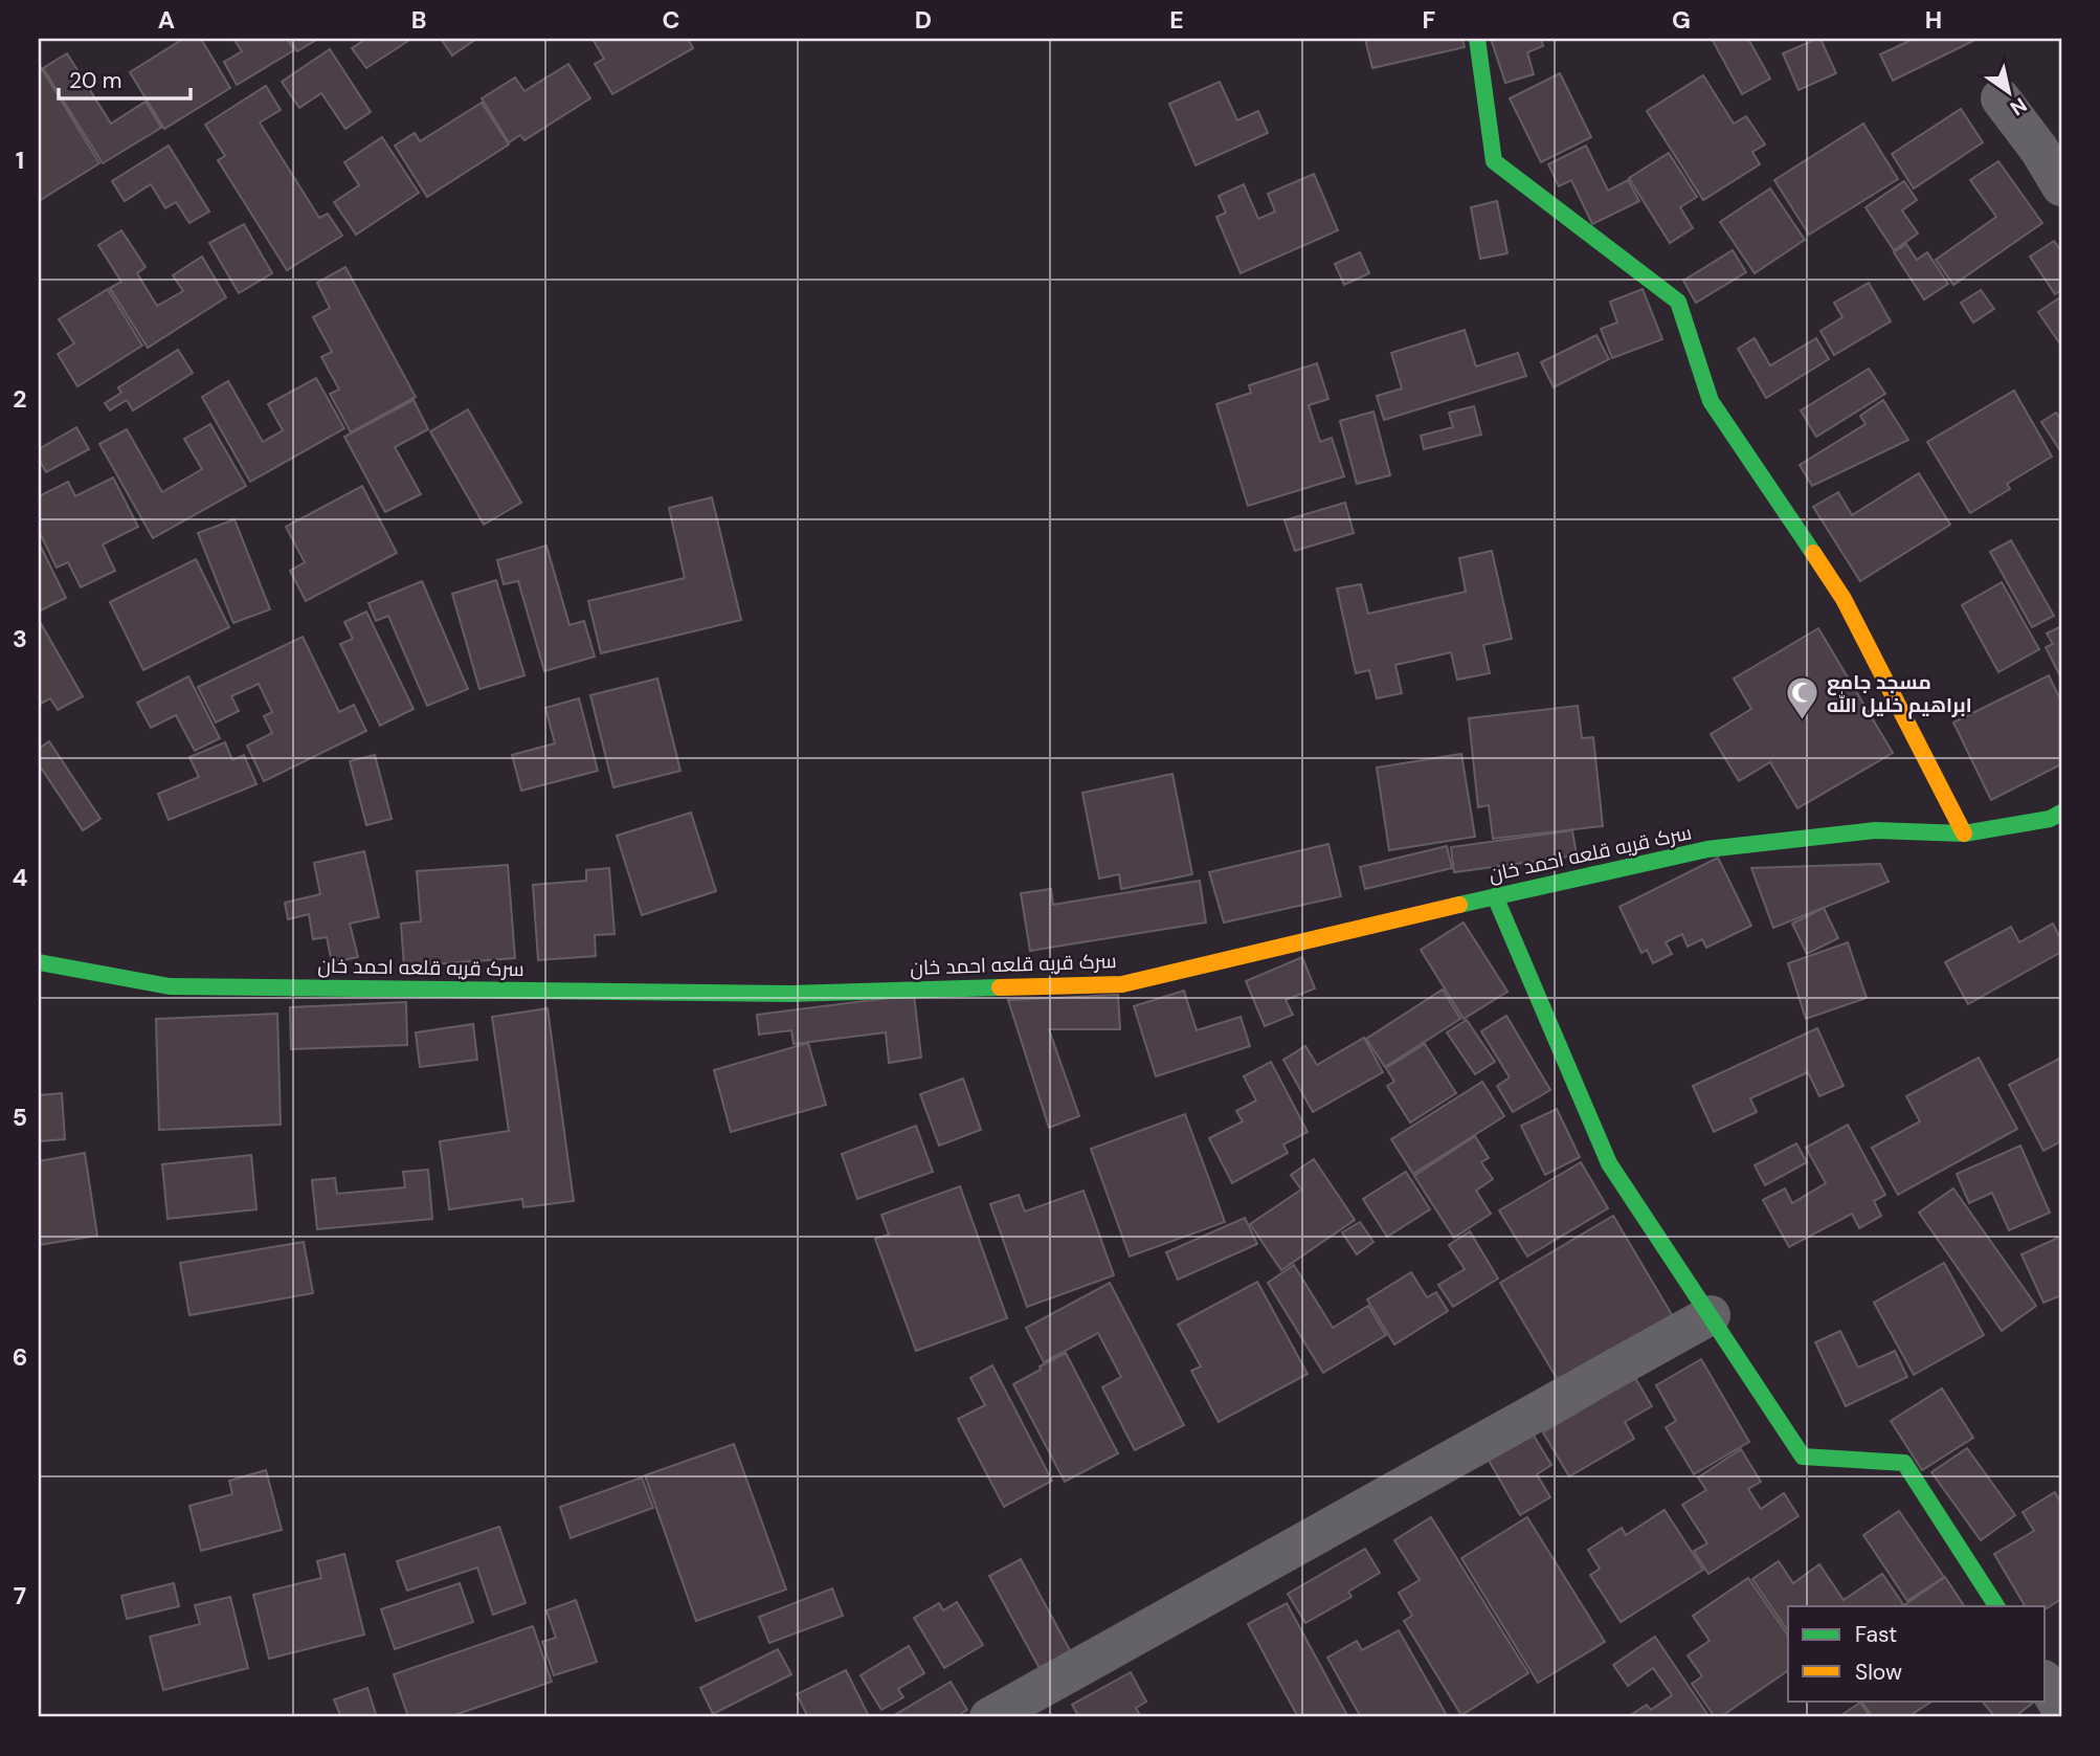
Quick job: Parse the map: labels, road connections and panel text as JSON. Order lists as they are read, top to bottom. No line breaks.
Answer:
{"streets":{"street":["سرک قریه قلعه احمد خان"]},"places":{"mosque":["مسجد جامع ابراهیم خلیل الله"]},"legend":["Fast","Slow"],"scale_bar":"20 m","north":"bottom right","grid":{"columns":["A","B","C","D","E","F","G","H"],"rows":["1","2","3","4","5","6","7"]}}
